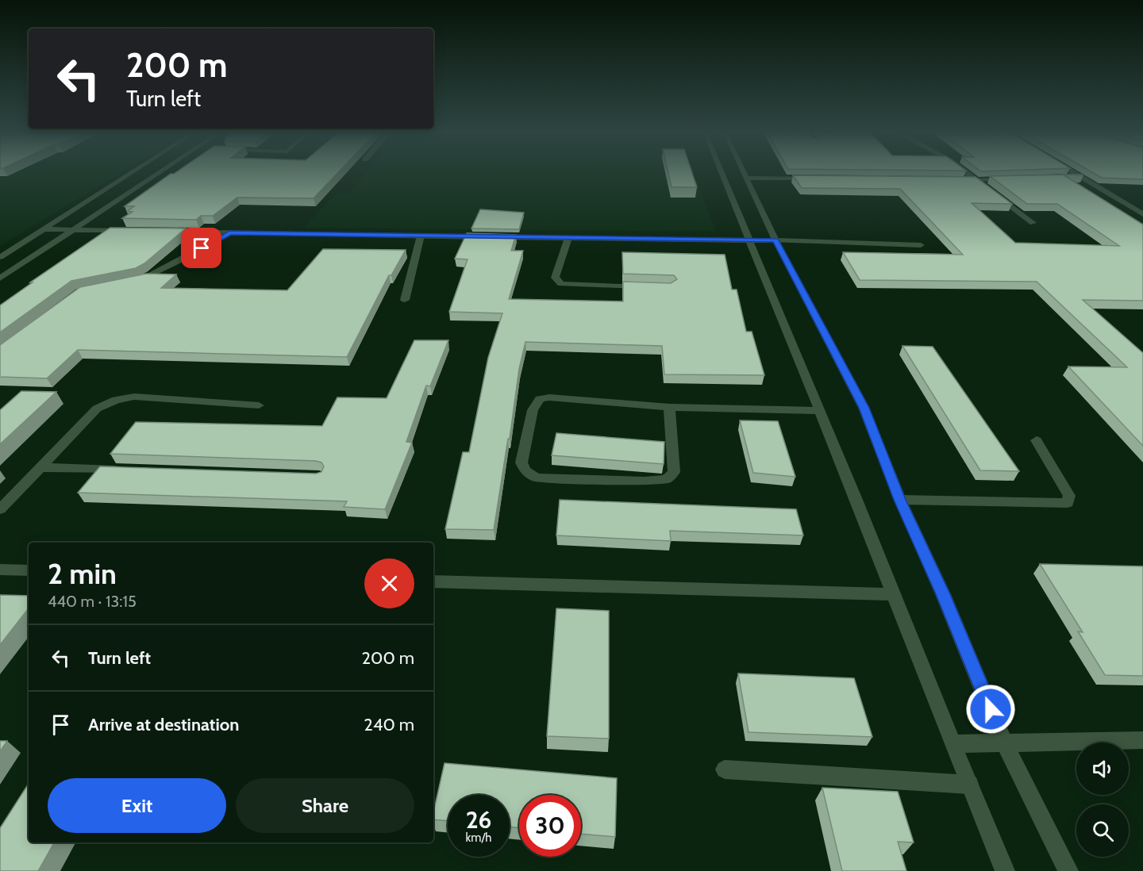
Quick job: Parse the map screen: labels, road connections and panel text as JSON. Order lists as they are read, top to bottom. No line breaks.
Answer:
{"page":{"turn":["200 m","Turn left"],"heading":["2 min","440 m · 13:15"],"list":[{"name":"Turn left","value":"200 m"},{"name":"Arrive at destination","value":"240 m"}],"buttons":["Exit","Share"],"speed":"26 km/h","limit":"30"}}
